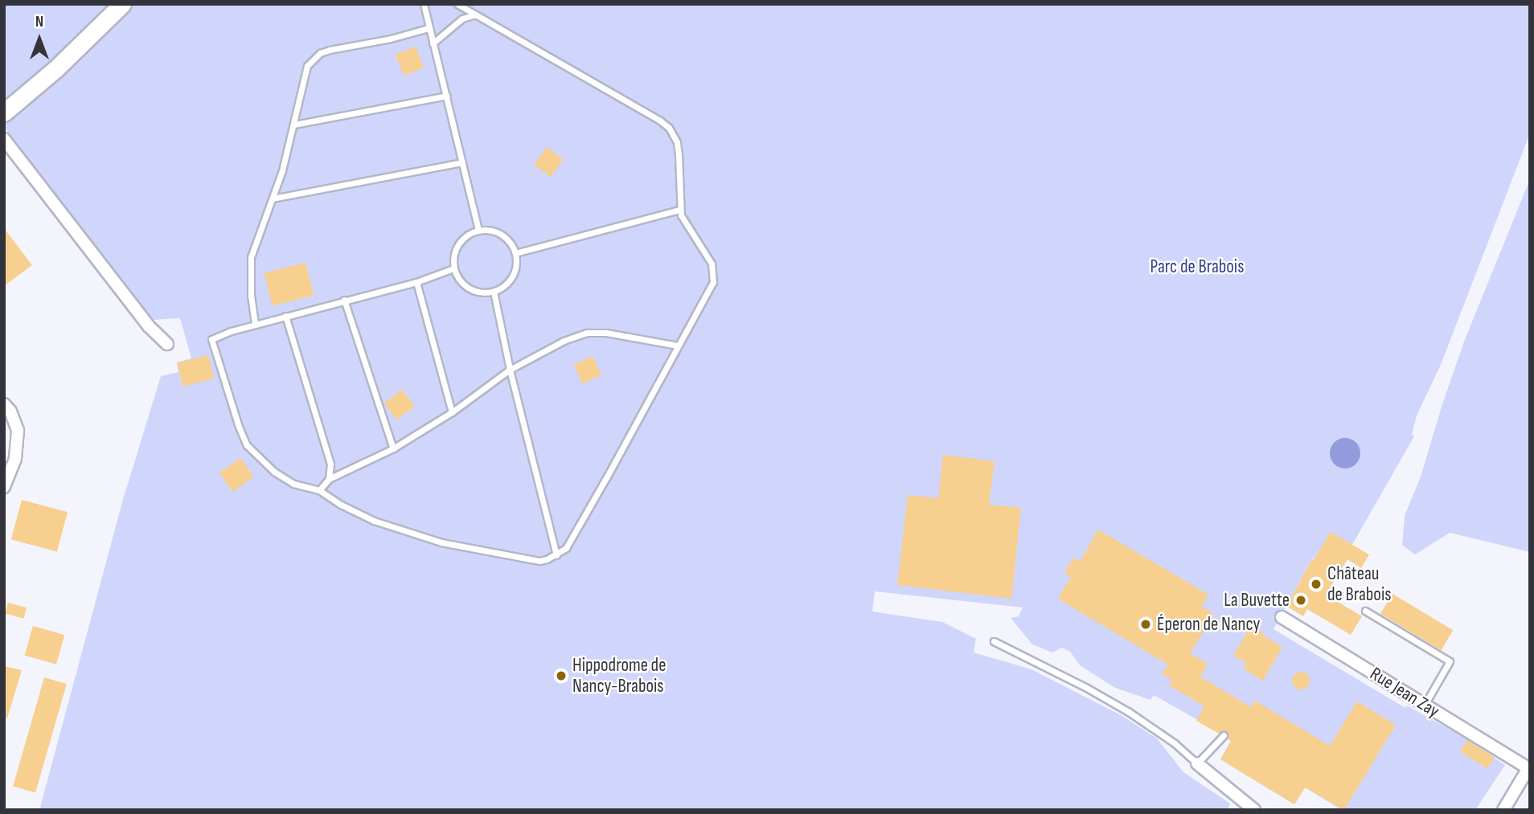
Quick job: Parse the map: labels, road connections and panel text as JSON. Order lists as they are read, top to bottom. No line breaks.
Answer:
{"streets":{"street":["Rue Jean Zay"]},"parks":["Parc de Brabois"],"places":["Château de Brabois","La Buvette","Éperon de Nancy","Hippodrome de Nancy-Brabois"],"north":"top"}
